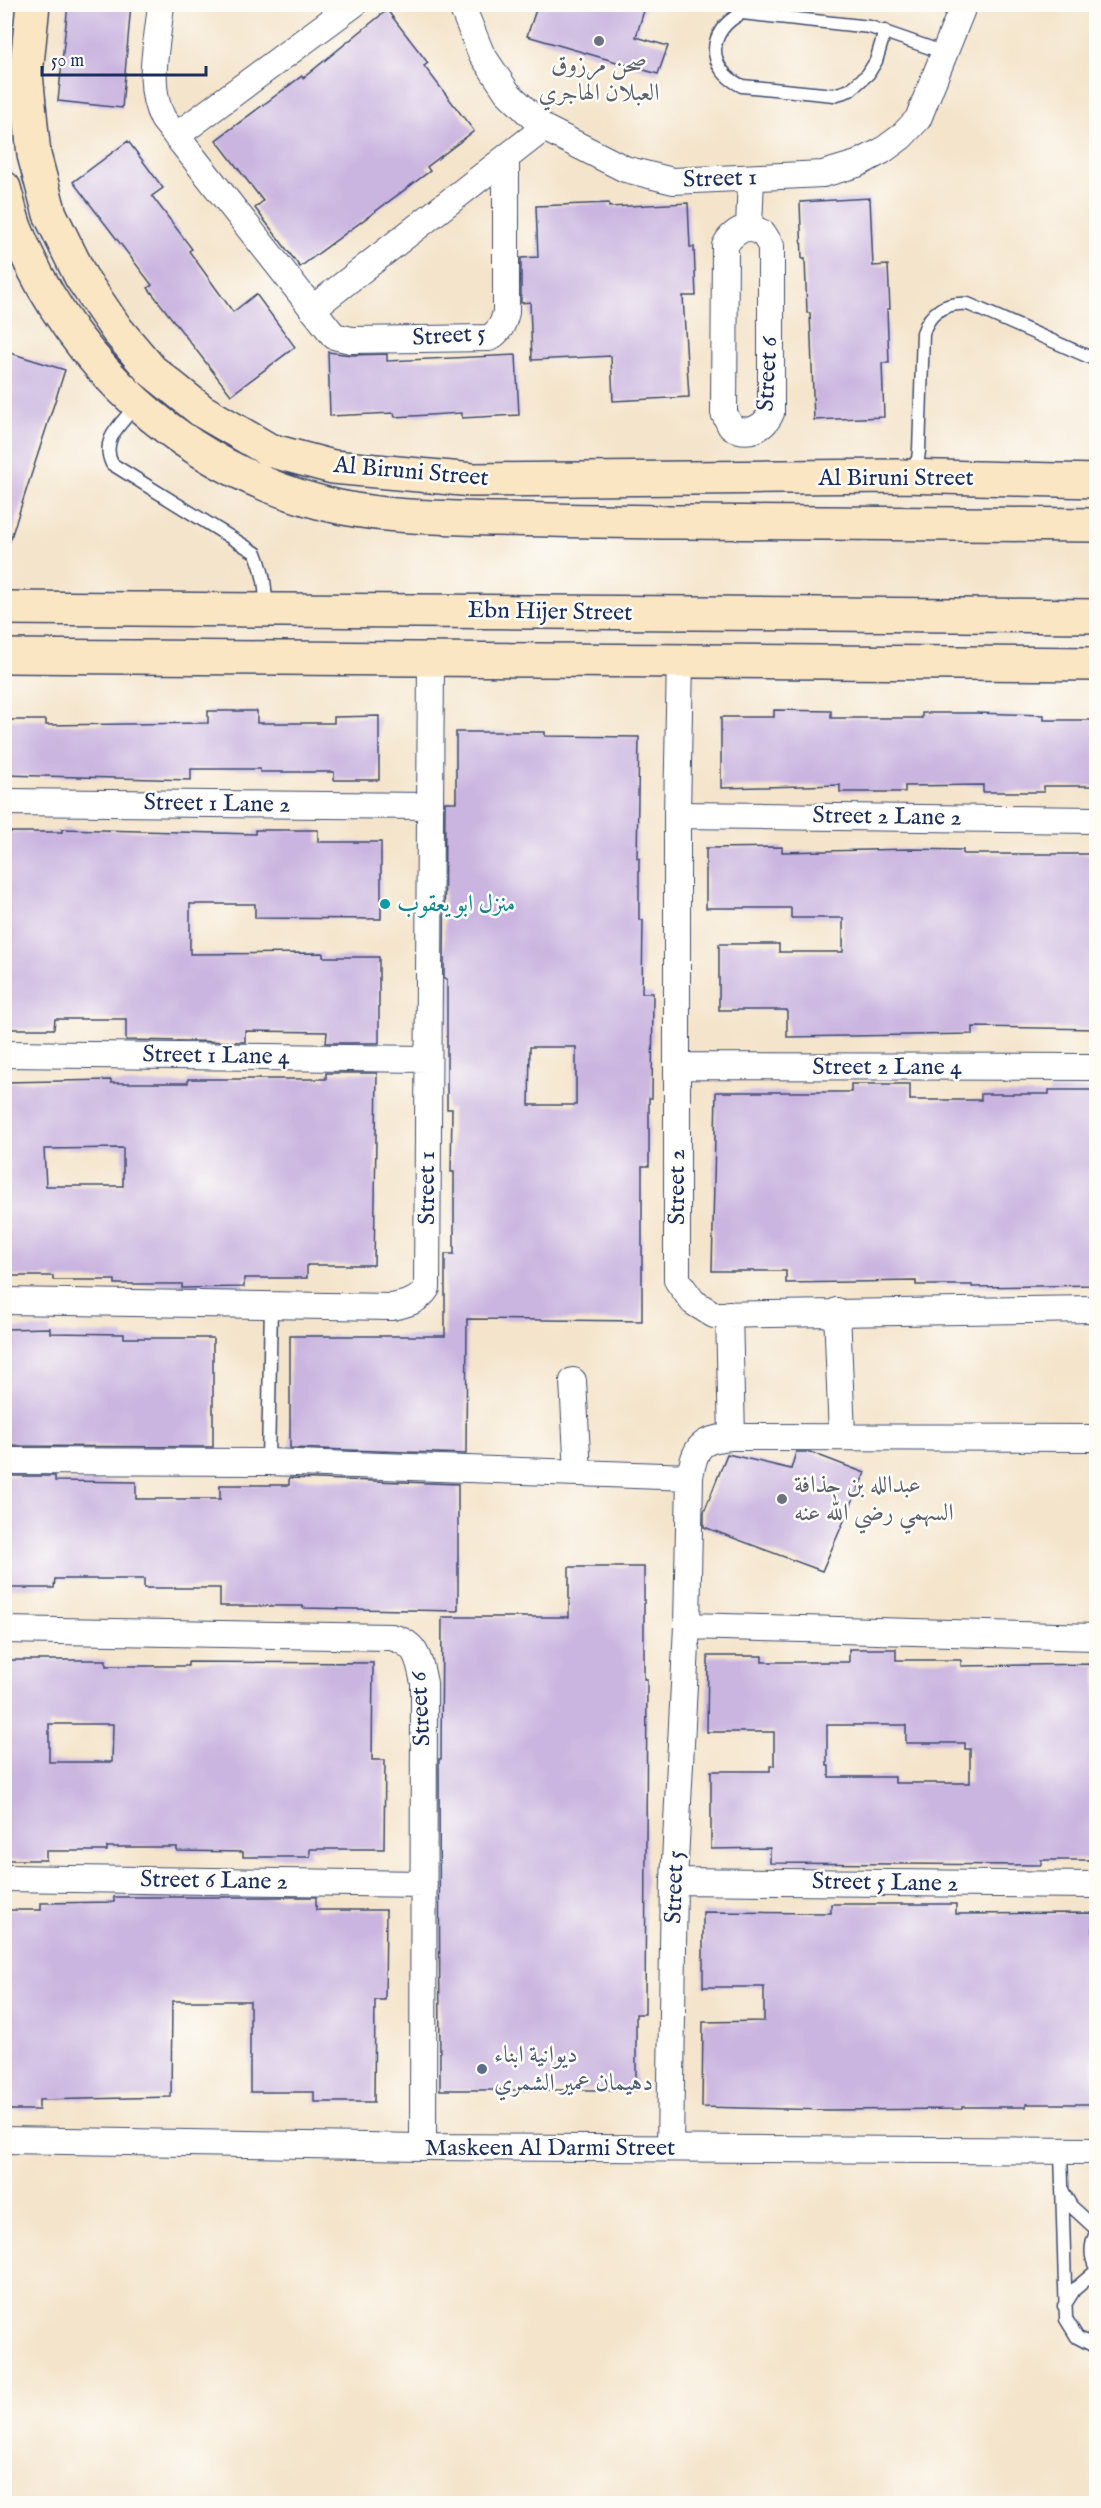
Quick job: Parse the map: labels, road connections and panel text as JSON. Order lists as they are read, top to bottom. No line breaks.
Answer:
{"streets":{"street":["Street 1","Street 5","Street 6","Al Biruni Street","Ebn Hijer Street","Street 1 Lane 2","Street 2 Lane 2","Street 1 Lane 4","Street 2 Lane 4","Street 2","Street 6 Lane 2","Street 5 Lane 2","Maskeen Al Darmi Street"]},"crossings":[["Street 1","Ebn Hijer Street"],["Street 1","Street 1 Lane 2"],["Street 1","Street 1 Lane 4"],["Street 5","Street 5 Lane 2"],["Street 5","Maskeen Al Darmi Street"],["Street 6","Street 6 Lane 2"],["Street 6","Maskeen Al Darmi Street"],["Ebn Hijer Street","Street 2"],["Street 2 Lane 2","Street 2"],["Street 2 Lane 4","Street 2"]],"places":["صحن مرزوق العبلان الهاجري","منزل ابو يعقوب","عبدالله بن حذافة السهمي رضي الله عنه","ديوانية ابناء دهيمان عمير الشمري"],"scale_bar":"50 m"}
